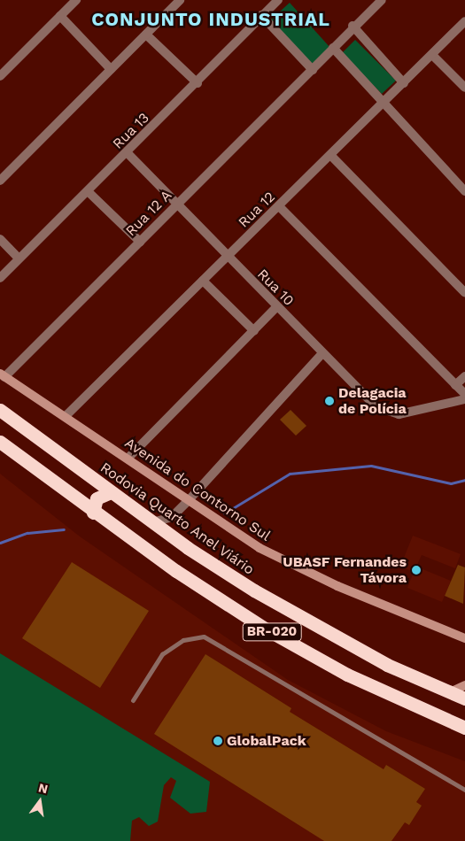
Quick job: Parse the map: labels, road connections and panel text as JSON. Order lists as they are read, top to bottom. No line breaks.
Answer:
{"streets":{"highway":["Rodovia Quarto Anel Viário","BR-020"],"street":["Rua 13","Rua 12","Rua 12 A","Rua 10","Avenida do Contorno Sul"]},"crossings":[["Rua 13","Rua 10"],["Rua 12","Rua 10"],["Rua 12","Avenida do Contorno Sul"],["Rua 12 A","Rua 10"],["Rua 12 A","Avenida do Contorno Sul"]],"districts":["CONJUNTO INDUSTRIAL"],"places":["Delagacia de Polícia","UBASF Fernandes Távora","GlobalPack"],"north":"top"}
